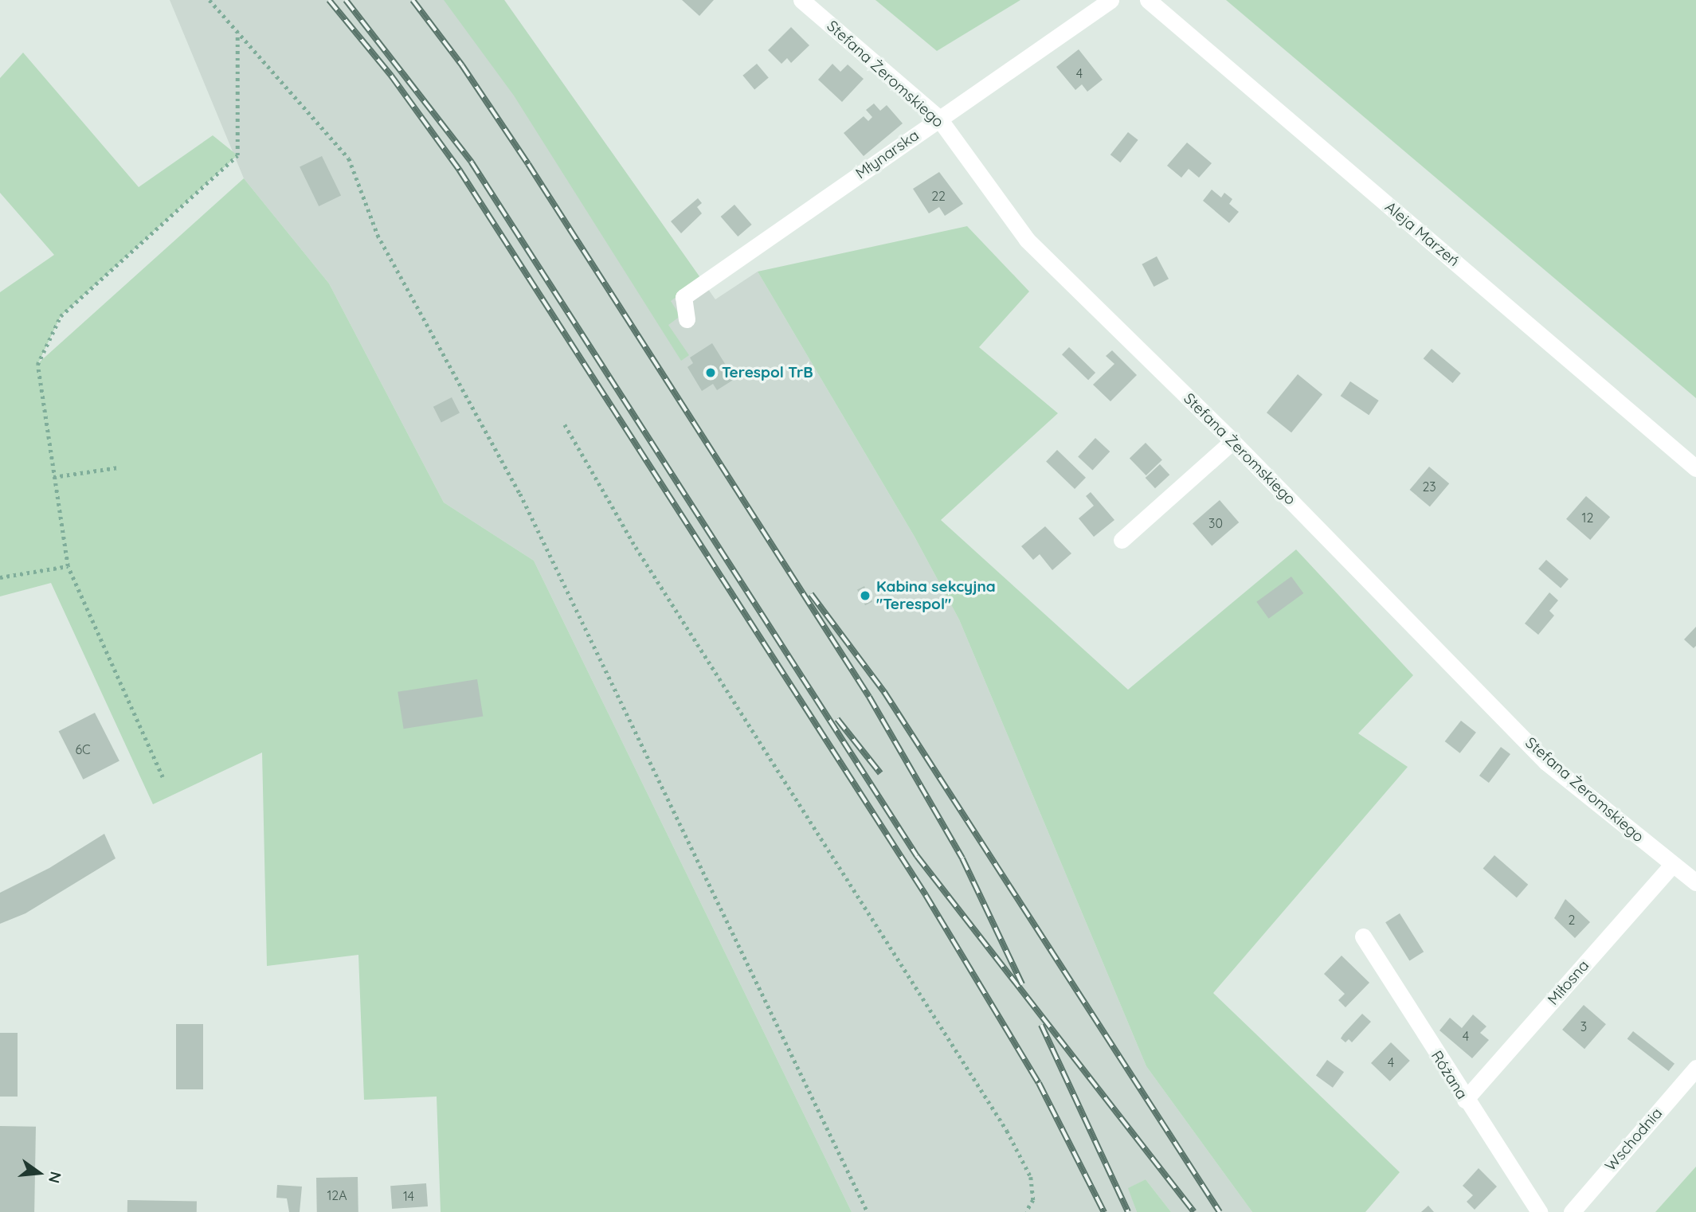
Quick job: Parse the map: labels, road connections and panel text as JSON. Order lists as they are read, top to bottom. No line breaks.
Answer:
{"streets":{"street":["Stefana Żeromskiego","Młynarska","Aleja Marzeń","Miłosna","Różana","Wschodnia"]},"crossings":[["Stefana Żeromskiego","Młynarska"],["Stefana Żeromskiego","Miłosna"],["Miłosna","Różana"]],"places":["Terespol TrB","Kabina sekcyjna \"Terespol\""],"house_numbers":["4","22","23","12","30","6C","2","3","4","4","12A","14"],"north":"right"}
